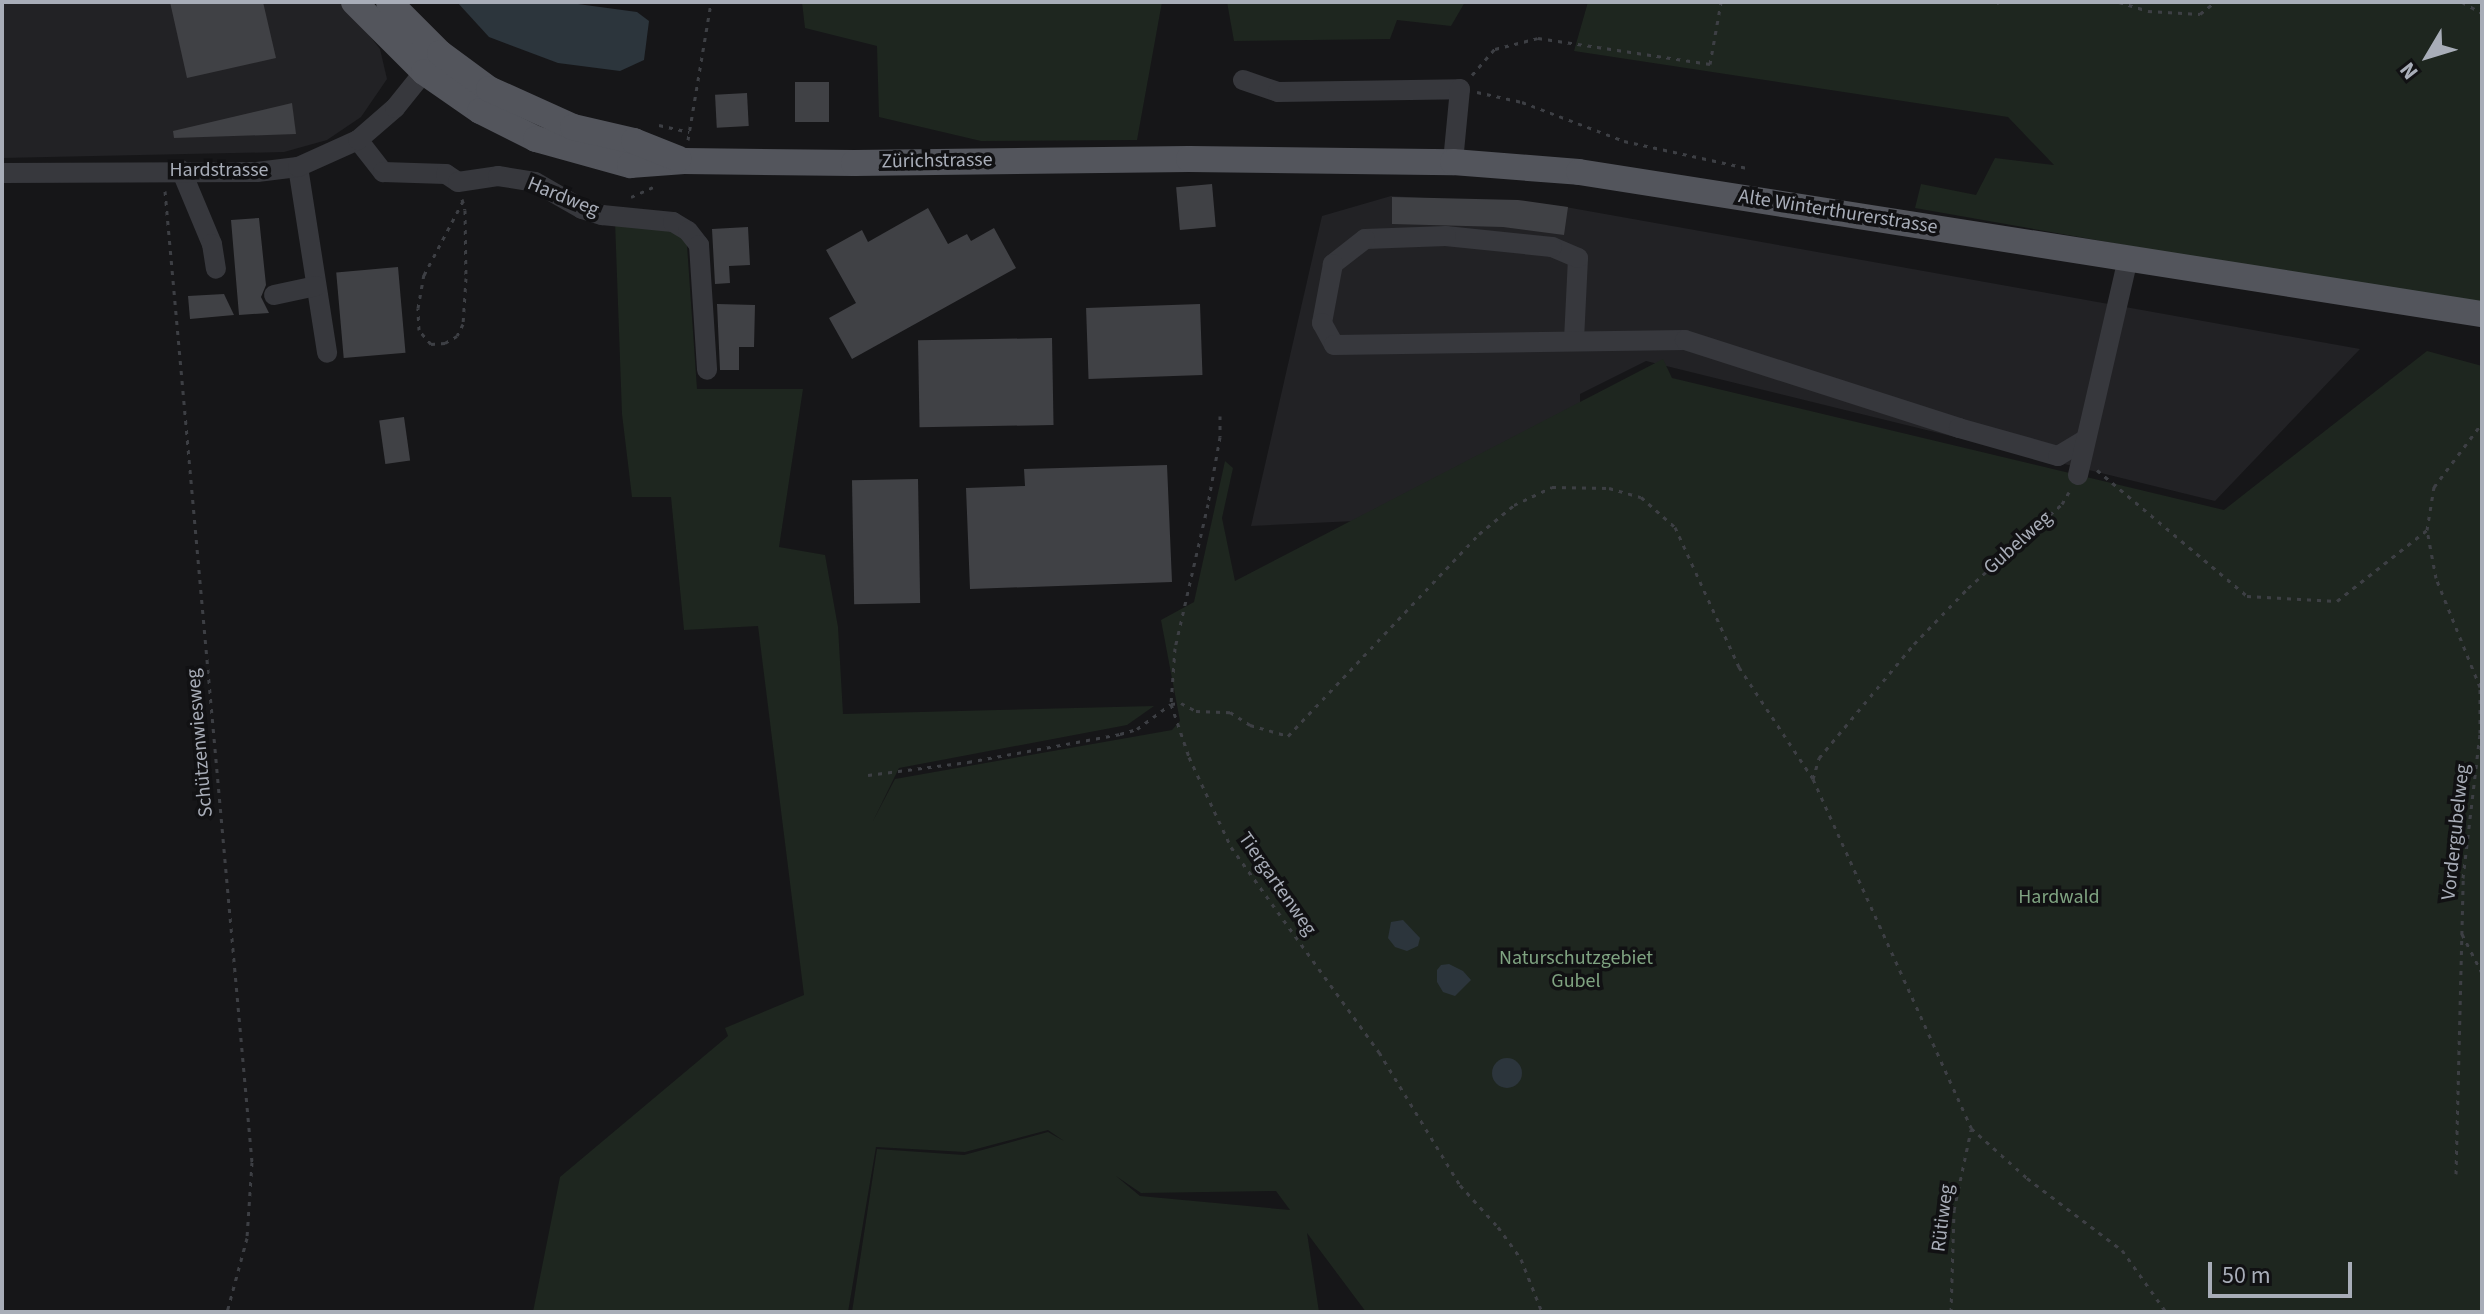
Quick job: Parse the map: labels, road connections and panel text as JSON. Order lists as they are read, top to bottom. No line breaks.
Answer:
{"streets":{"main road":["Zürichstrasse","Alte Winterthurerstrasse"],"street":["Hardstrasse","Hardweg"],"path":["Gubelweg","Schützenwiesweg","Vordergubelweg","Tiergartenweg","Rütiweg"]},"crossings":[["Zürichstrasse","Hardstrasse"],["Zürichstrasse","Alte Winterthurerstrasse"],["Hardstrasse","Hardweg"],["Hardstrasse","Schützenwiesweg"]],"parks":["Hardwald","Naturschutzgebiet Gubel"],"scale_bar":"50 m","north":"bottom left"}
